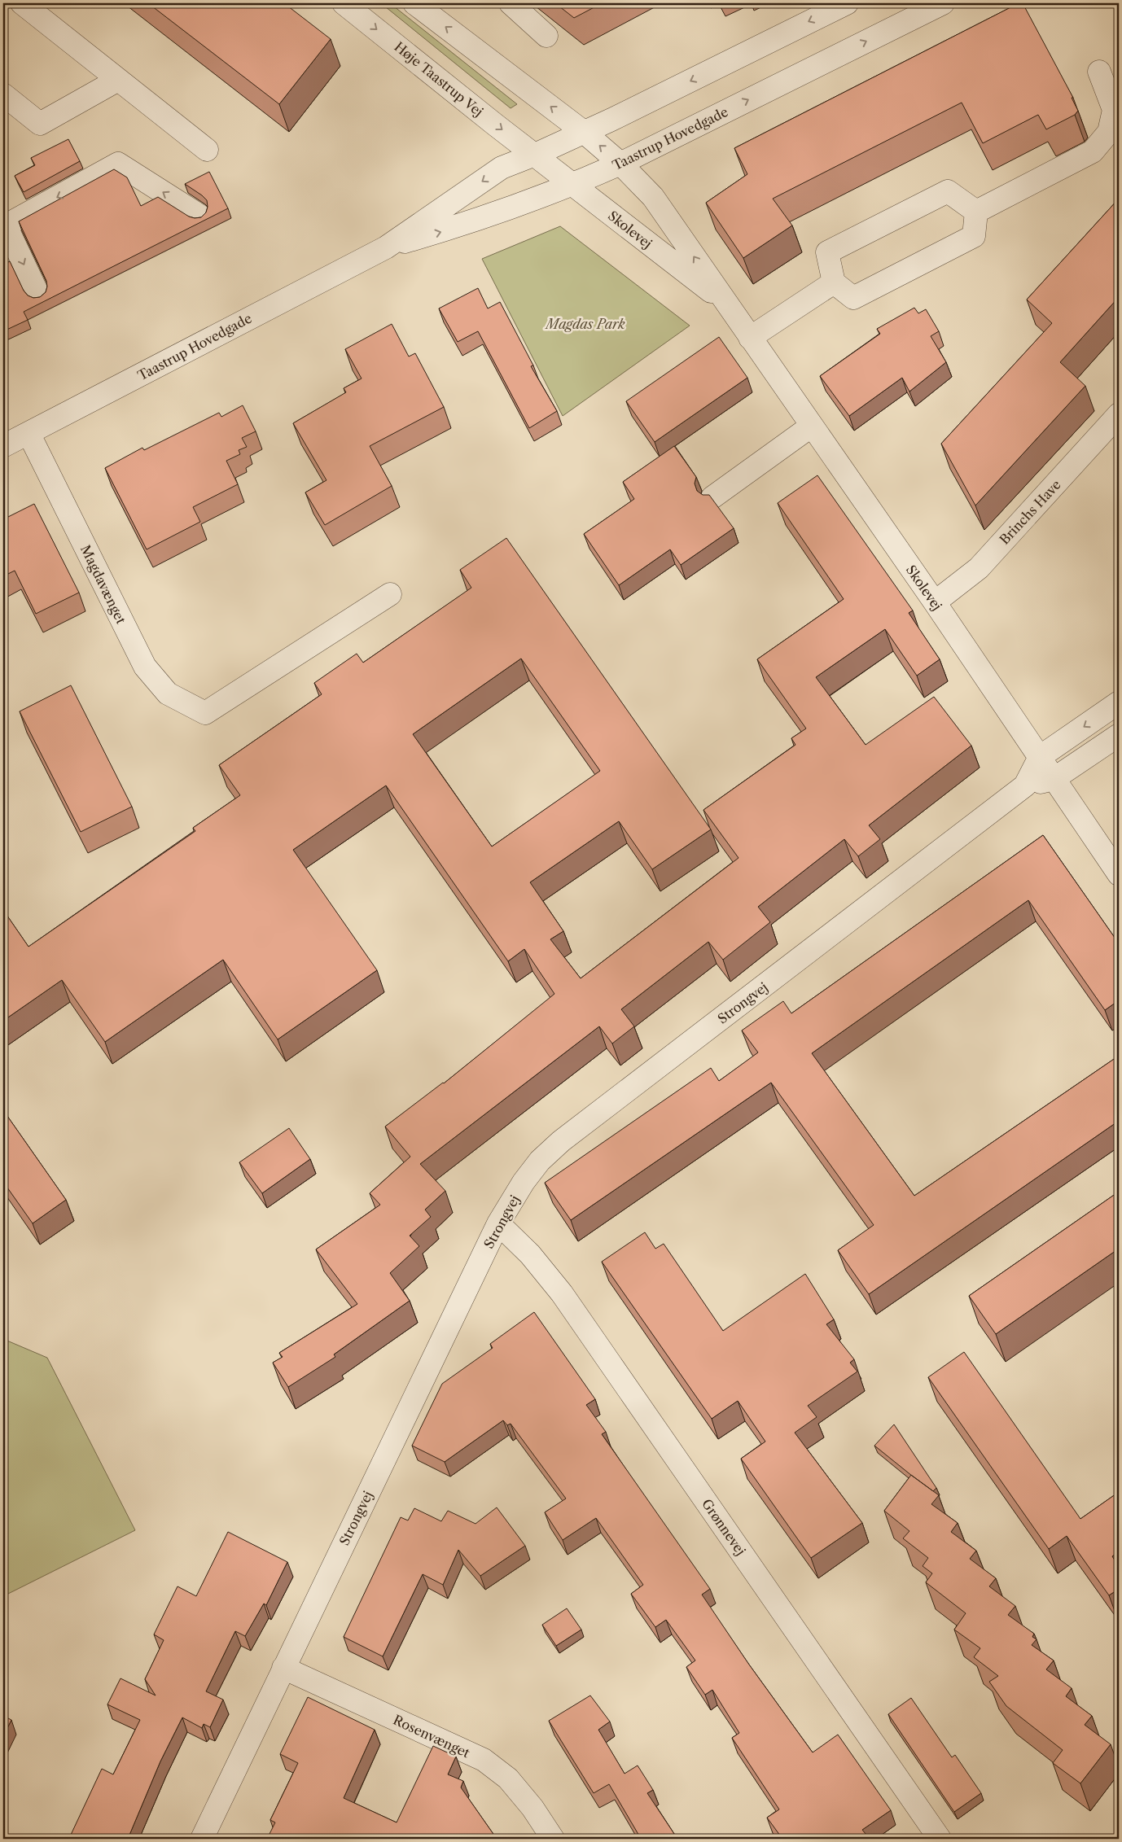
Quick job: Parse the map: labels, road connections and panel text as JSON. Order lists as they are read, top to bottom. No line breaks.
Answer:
{"streets":{"street":["Høje Taastrup Vej","Taastrup Hovedgade","Skolevej","Brinchs Have","Magdavænget","Strongvej","Grønnevej","Rosenvænget"]},"crossings":[["Høje Taastrup Vej","Taastrup Hovedgade"],["Høje Taastrup Vej","Skolevej"],["Taastrup Hovedgade","Skolevej"],["Taastrup Hovedgade","Magdavænget"],["Skolevej","Brinchs Have"],["Skolevej","Strongvej"],["Strongvej","Grønnevej"],["Strongvej","Rosenvænget"]],"parks":["Magdas Park"]}
